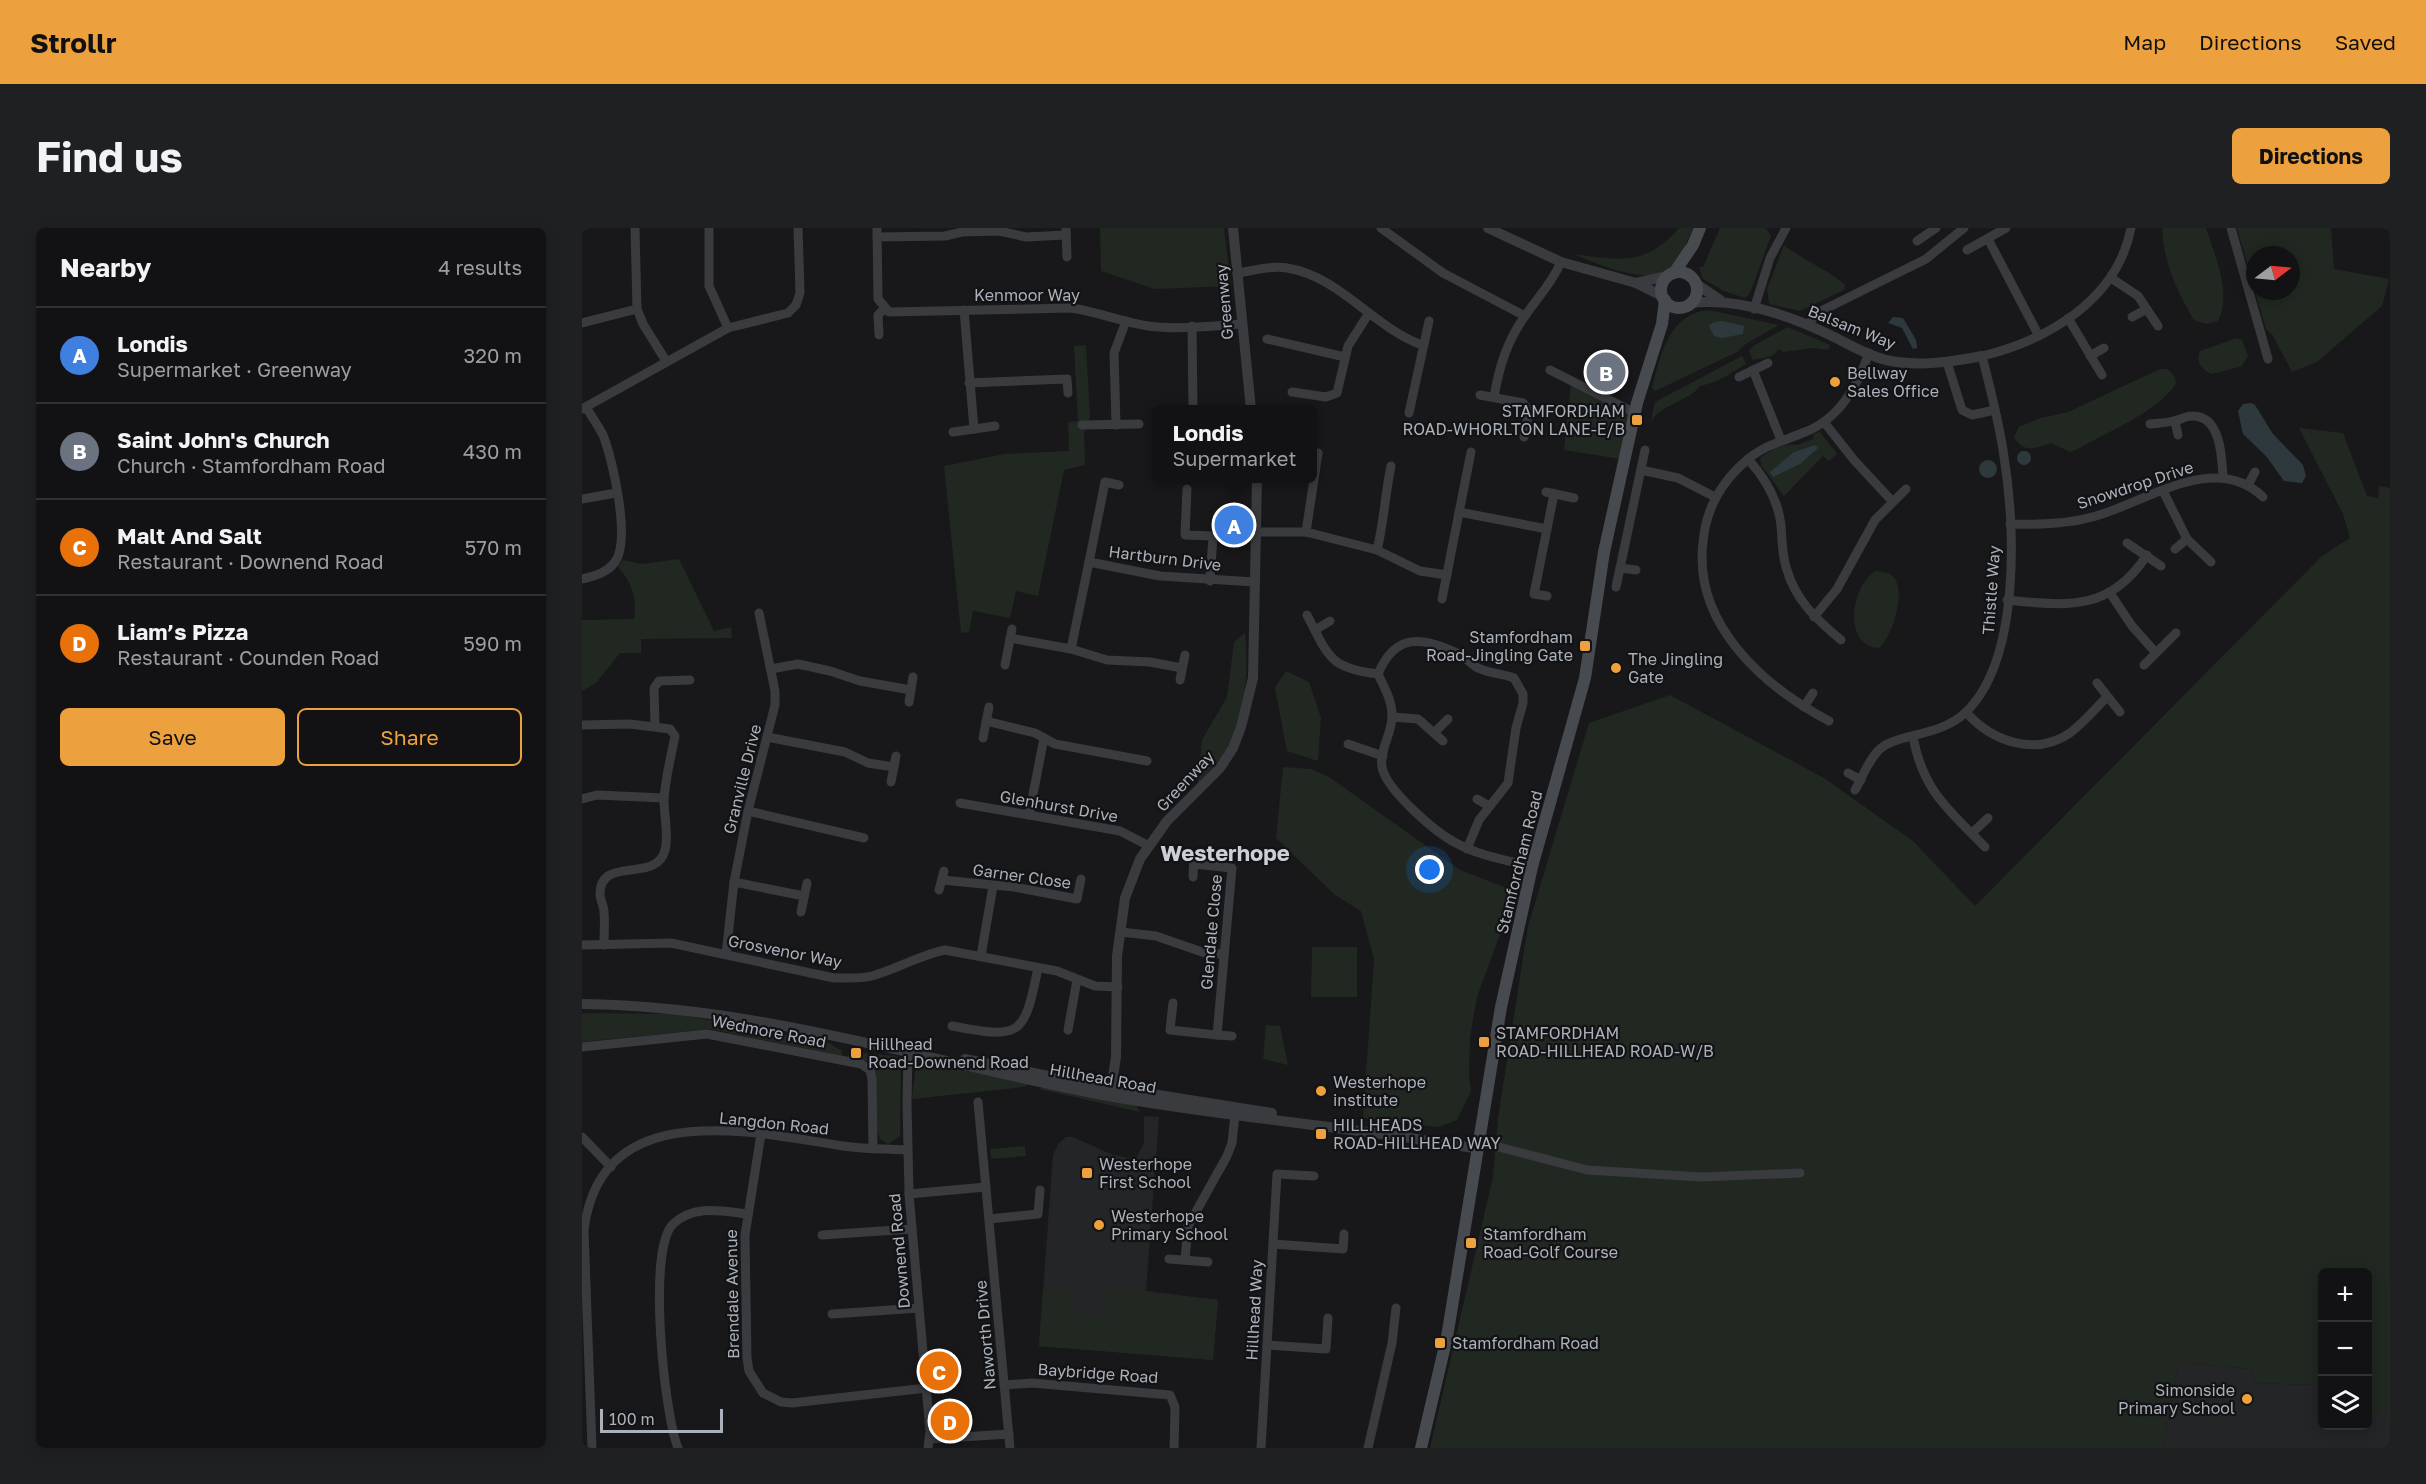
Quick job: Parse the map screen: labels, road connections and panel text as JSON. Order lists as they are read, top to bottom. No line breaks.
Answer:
{"streets":{"main road":["Stamfordham Road"],"street":["Kenmoor Way","Greenway","Balsam Way","Snowdrop Drive","Hartburn Drive","Thistle Way","Granville Drive","Glenhurst Drive","Garner Close","Glendale Close","Grosvenor Way","Wedmore Road","Hillhead Road","Langdon Road","Downend Road","Brendale Avenue","Hillhead Way","Naworth Drive","Baybridge Road"]},"crossings":[["Kenmoor Way","Greenway"],["Greenway","Hartburn Drive"],["Greenway","Glenhurst Drive"],["Greenway","Grosvenor Way"],["Greenway","Hillhead Road"],["Balsam Way","Thistle Way"],["Balsam Way","Stamfordham Road"],["Snowdrop Drive","Thistle Way"],["Granville Drive","Grosvenor Way"],["Stamfordham Road","Hillhead Road"],["Wedmore Road","Langdon Road"],["Hillhead Road","Downend Road"],["Langdon Road","Downend Road"],["Langdon Road","Brendale Avenue"],["Downend Road","Brendale Avenue"],["Naworth Drive","Baybridge Road"]],"districts":["Westerhope"],"places":{"other":["Bellway Sales Office","The Jingling Gate","Westerhope institute","Westerhope Primary School","Simonside Primary School"],"transit":["STAMFORDHAM ROAD-WHORLTON LANE-E/B","Stamfordham Road-Jingling Gate","STAMFORDHAM ROAD-HILLHEAD ROAD-W/B","Hillhead Road-Downend Road","HILLHEADS ROAD-HILLHEAD WAY","Westerhope First School","Stamfordham Road-Golf Course","Stamfordham Road"]},"scale_bar":"100 m","north":"right","page":{"header":"Strollr","nav":["Map","Directions","Saved"],"buttons":["Directions",["Save","Share"]],"title":"Find us","heading":["Nearby","4 results"],"list":[{"mark":"A","name":"Londis","note":"Supermarket · Greenway","value":"320 m"},{"mark":"B","name":"Saint John's Church","note":"Church · Stamfordham Road","value":"430 m"},{"mark":"C","name":"Malt And Salt","note":"Restaurant · Downend Road","value":"570 m"},{"mark":"D","name":"Liam’s Pizza","note":"Restaurant · Counden Road","value":"590 m"}],"pins":["B","A","C","D"],"popup":["Londis","Supermarket"],"map_buttons":["+","−"],"scale":"100 m"}}
